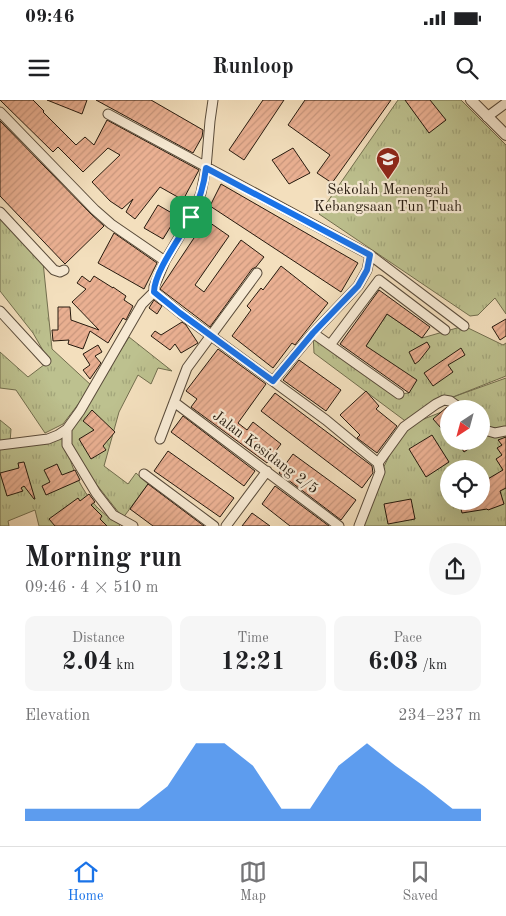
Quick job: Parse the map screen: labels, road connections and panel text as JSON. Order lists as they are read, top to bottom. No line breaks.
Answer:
{"streets":{"street":["Jalan Kesidang 2/5"]},"places":{"school or university":["Sekolah Menengah Kebangsaan Tun Tuah"]},"north":"bottom left","page":{"status":"09:46","header":"Runloop","heading":["Morning run","09:46 · 4 × 510 m"],"stats":[["Distance","2.04 km"],["Time","12:21"],["Pace","6:03 /km"]],"chart":["Elevation","234–237 m"],"tabs":["Home","Map","Saved"]}}
